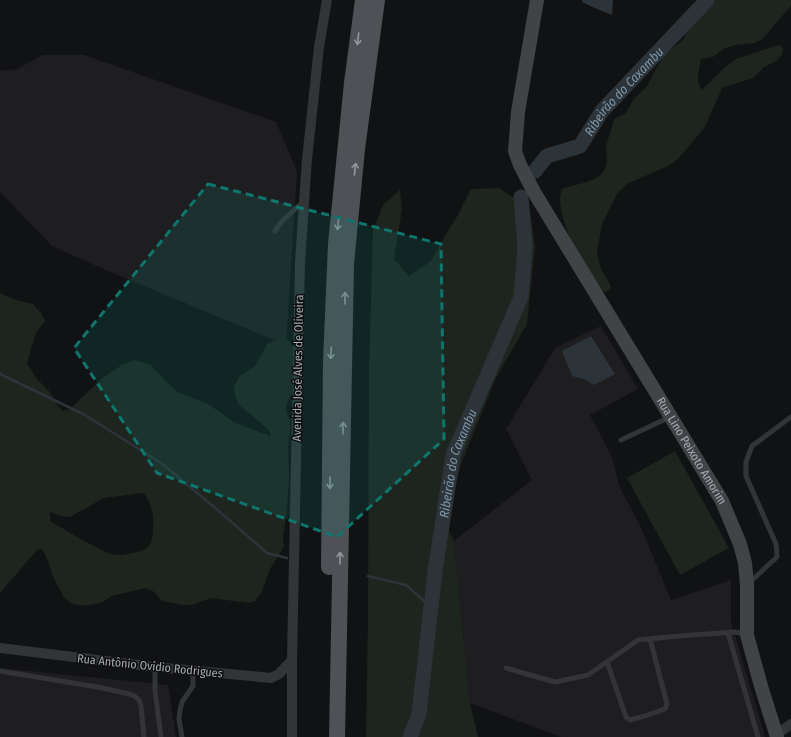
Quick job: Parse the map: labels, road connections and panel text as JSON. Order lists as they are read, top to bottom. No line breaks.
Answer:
{"streets":{"street":["Avenida José Alves de Oliveira","Rua Lino Peixoto Amorim","Rua Antônio Ovídio Rodrigues"]},"crossings":[["Avenida José Alves de Oliveira","Rua Antônio Ovídio Rodrigues"]],"water":["Ribeirão do Caxambu"]}
